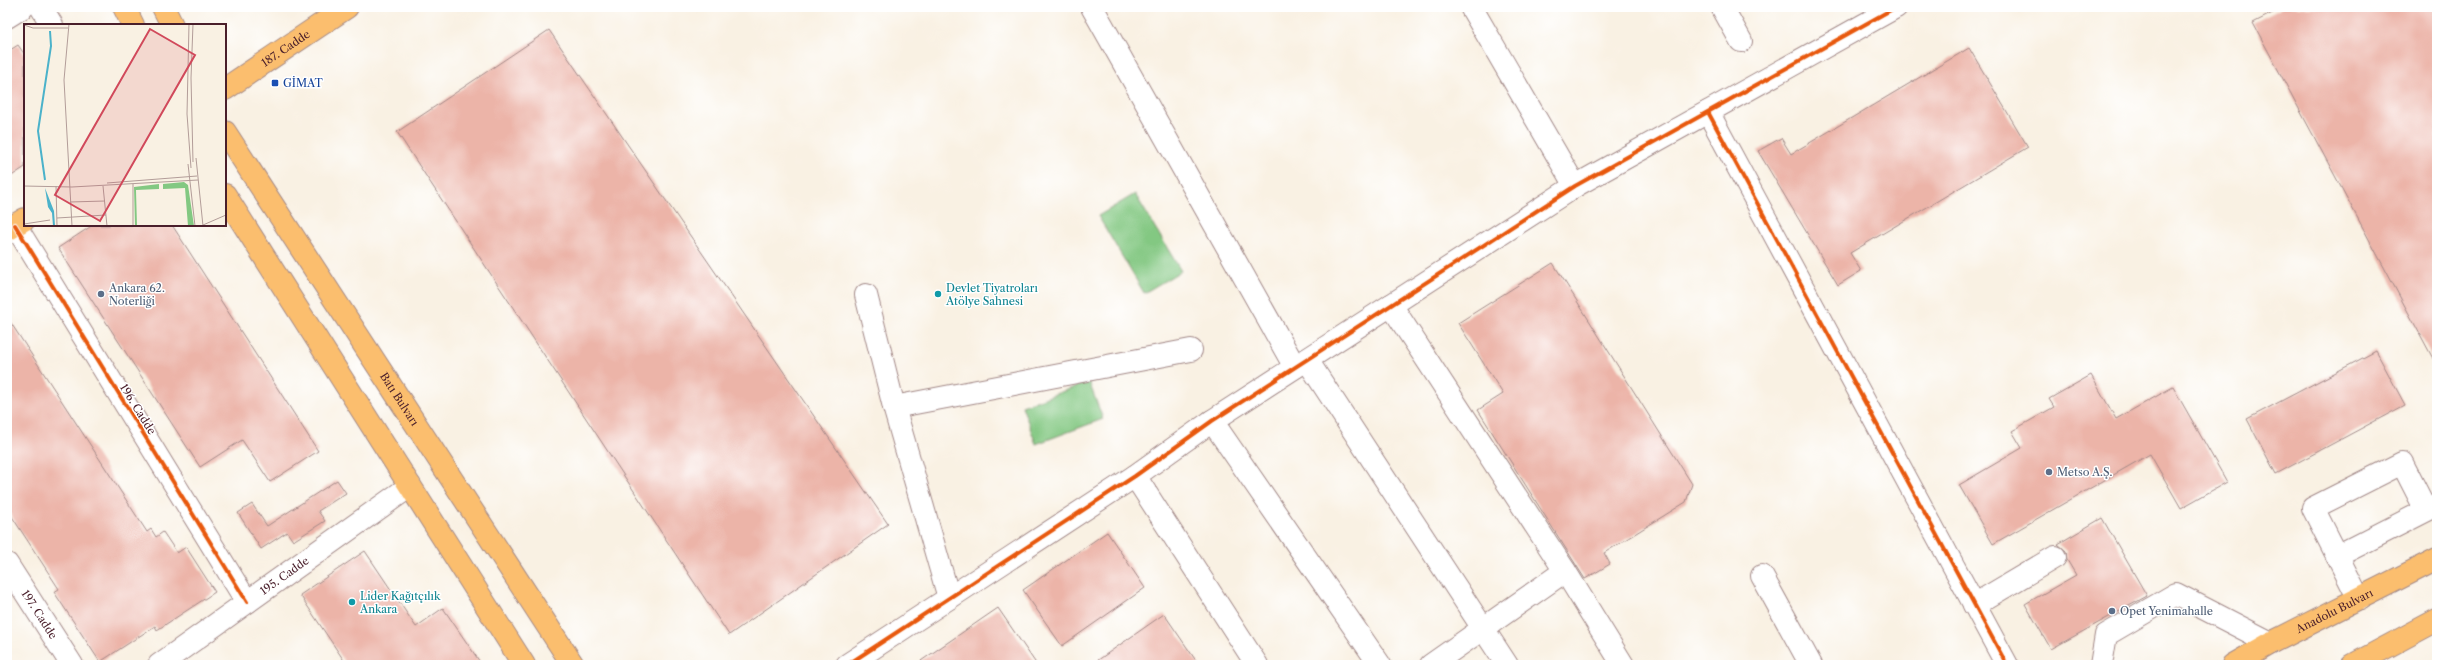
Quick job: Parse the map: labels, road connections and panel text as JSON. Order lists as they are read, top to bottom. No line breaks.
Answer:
{"streets":{"main road":["187. Cadde","Batı Bulvarı","Anadolu Bulvarı"],"street":["196. Cadde","195. Cadde","197. Cadde"]},"crossings":[["196. Cadde","195. Cadde"]],"places":{"transit":["GİMAT"],"other":["Ankara 62. Noterliği","Devlet Tiyatroları Atölye Sahnesi","Metso A.Ş.","Lider Kağıtçılık Ankara","Opet Yenimahalle"]}}
